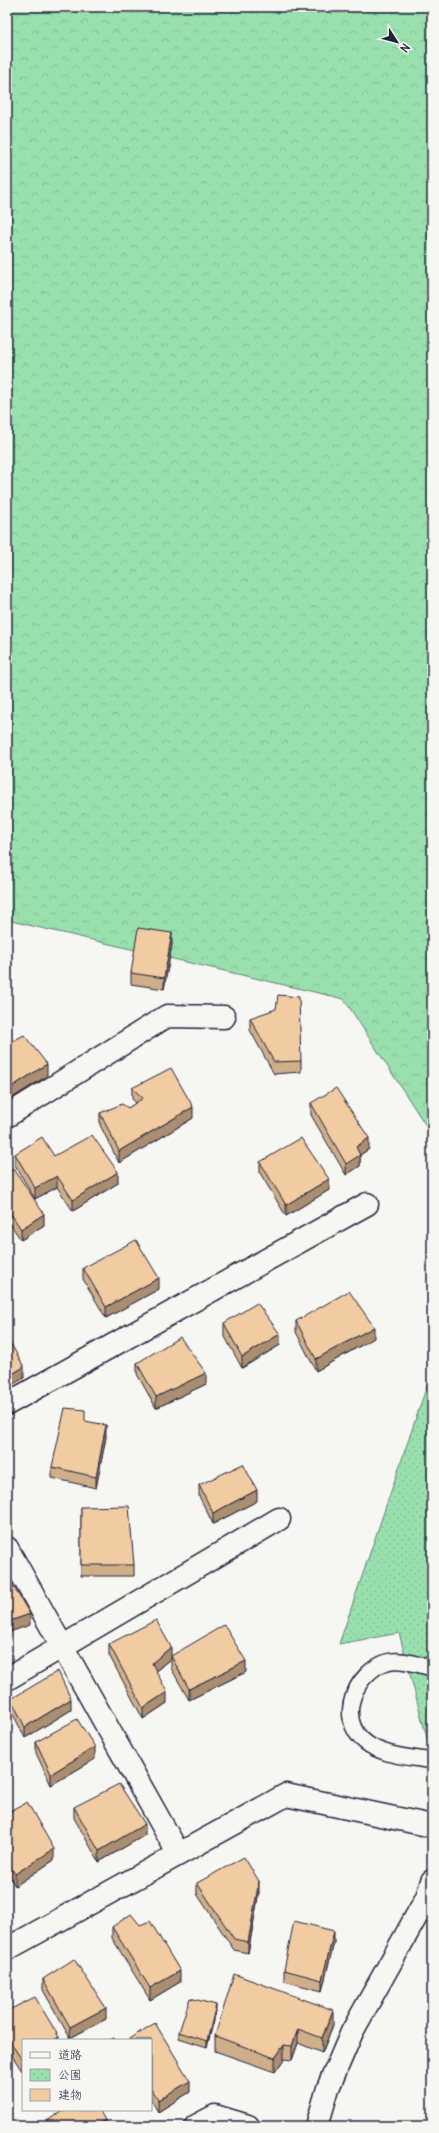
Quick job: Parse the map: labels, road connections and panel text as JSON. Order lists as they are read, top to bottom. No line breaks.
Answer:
{"legend":["道路","公園","建物"],"north":"bottom right"}
